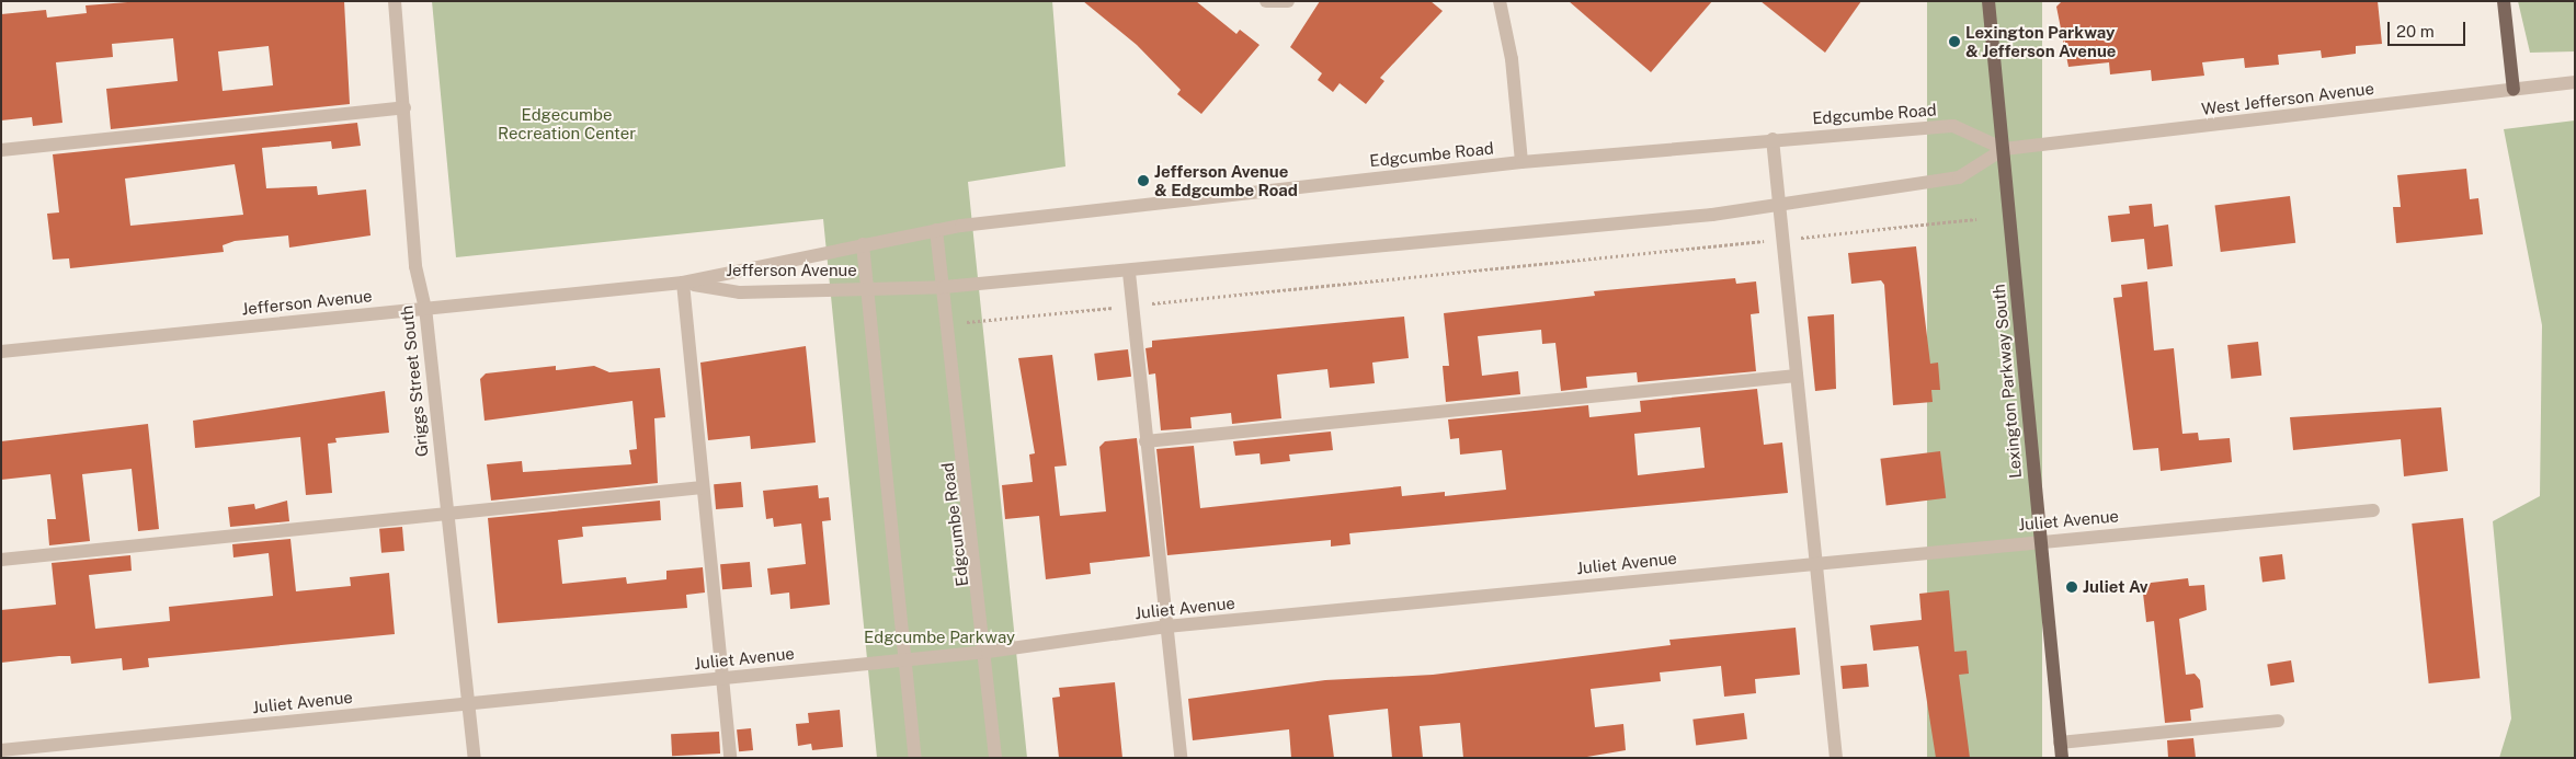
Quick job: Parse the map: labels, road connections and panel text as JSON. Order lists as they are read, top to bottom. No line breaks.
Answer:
{"streets":{"main road":["Lexington Parkway South"],"street":["West Jefferson Avenue","Edgcumbe Road","Jefferson Avenue","Griggs Street South","Juliet Avenue"]},"crossings":[["West Jefferson Avenue","Edgcumbe Road"],["West Jefferson Avenue","Lexington Parkway South"],["Edgcumbe Road","Jefferson Avenue"],["Edgcumbe Road","Lexington Parkway South"],["Edgcumbe Road","Juliet Avenue"],["Jefferson Avenue","Griggs Street South"],["Griggs Street South","Juliet Avenue"],["Lexington Parkway South","Juliet Avenue"]],"parks":["Edgecumbe Recreation Center","Edgcumbe Parkway"],"places":["Lexington Parkway & Jefferson Avenue","Jefferson Avenue & Edgcumbe Road","Juliet Av"],"scale_bar":"20 m"}
